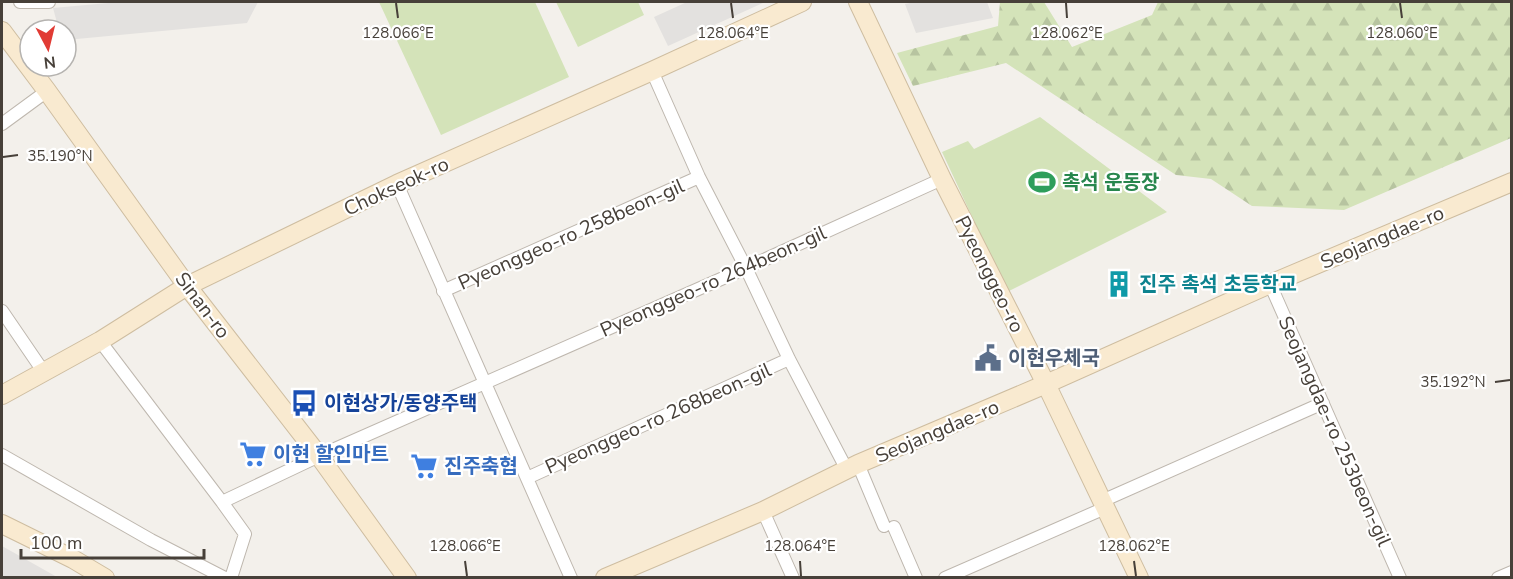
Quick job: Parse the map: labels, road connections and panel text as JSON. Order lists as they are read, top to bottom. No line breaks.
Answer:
{"streets":{"street":["Chokseok-ro","Pyeonggeo-ro 258beon-gil","Seojangdae-ro","Pyeonggeo-ro","Pyeonggeo-ro 264beon-gil","Sinan-ro","Pyeonggeo-ro 268beon-gil","Seojangdae-ro 253beon-gil"]},"crossings":[["Chokseok-ro","Sinan-ro"],["Seojangdae-ro","Pyeonggeo-ro"],["Seojangdae-ro","Seojangdae-ro 253beon-gil"],["Pyeonggeo-ro","Pyeonggeo-ro 264beon-gil"],["Pyeonggeo-ro 264beon-gil","Sinan-ro"]],"places":{"sports":["촉석 운동장"],"building":["진주 촉석 초등학교"],"public building":["이현우체국"],"bus stop":["이현상가/동양주택"],"supermarket":["이현 할인마트","진주축협"]},"scale_bar":"100 m","north":"bottom","coordinates":["128.066°E","128.064°E","128.062°E","128.060°E","35.190°N","35.192°N"]}
